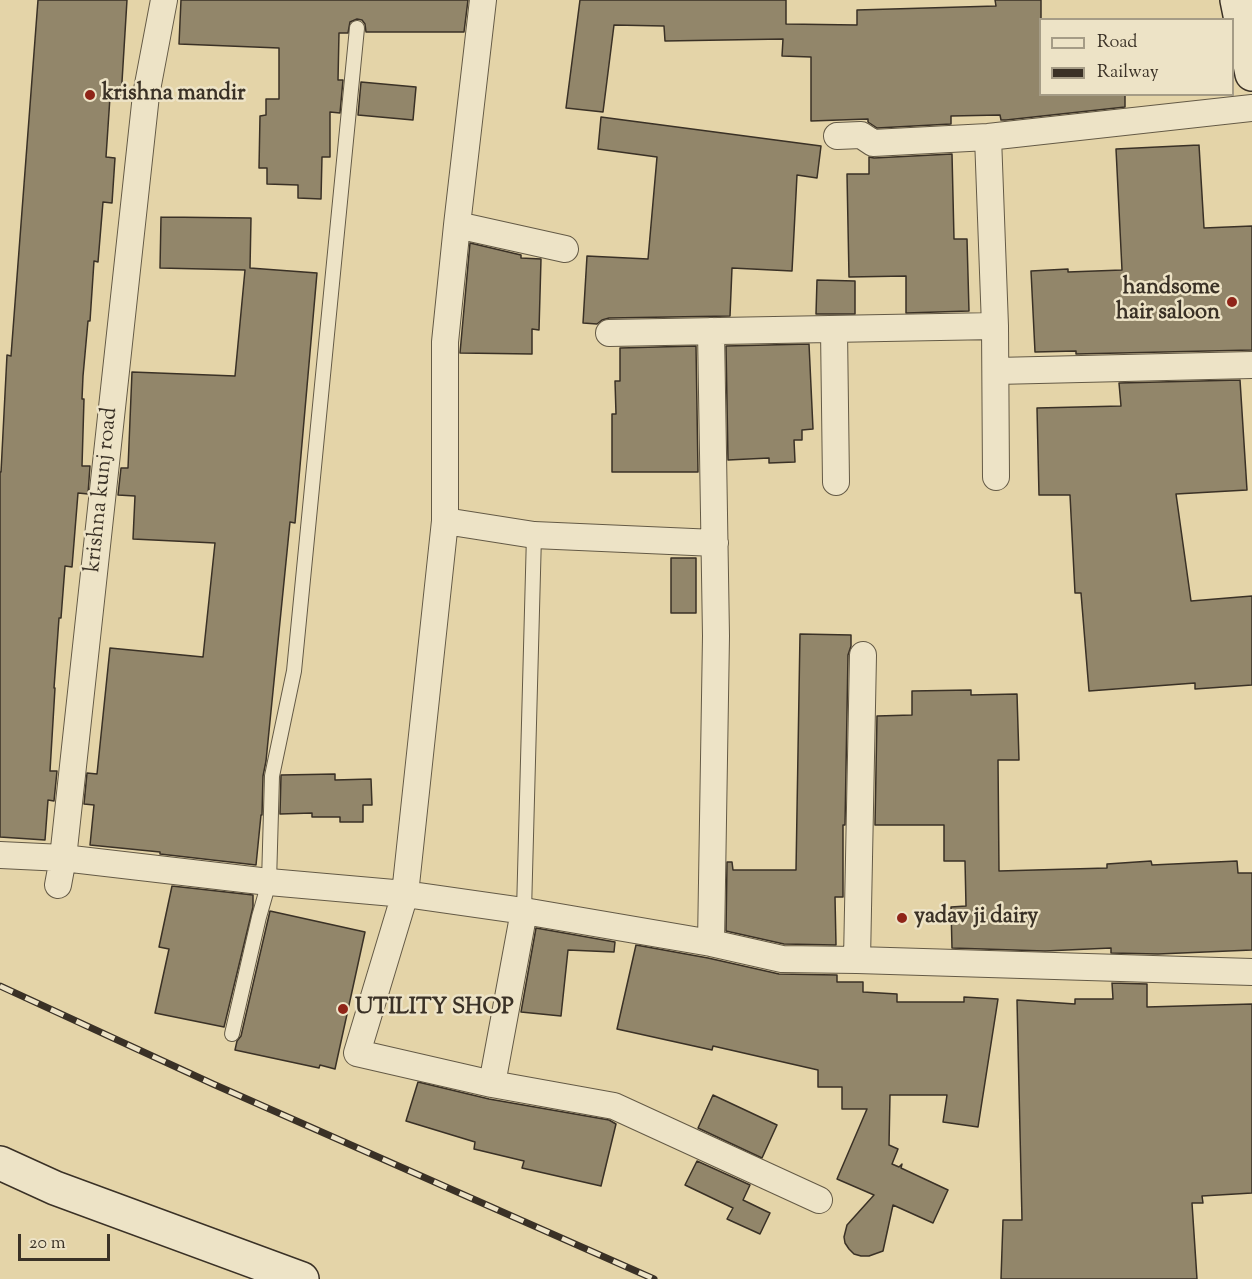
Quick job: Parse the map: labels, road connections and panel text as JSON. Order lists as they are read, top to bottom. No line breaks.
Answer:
{"streets":{"street":["krishna kunj road"]},"places":["krishna mandir","handsome hair saloon","yadav ji dairy","UTILITY SHOP"],"legend":["Road","Railway"],"scale_bar":"20 m"}
